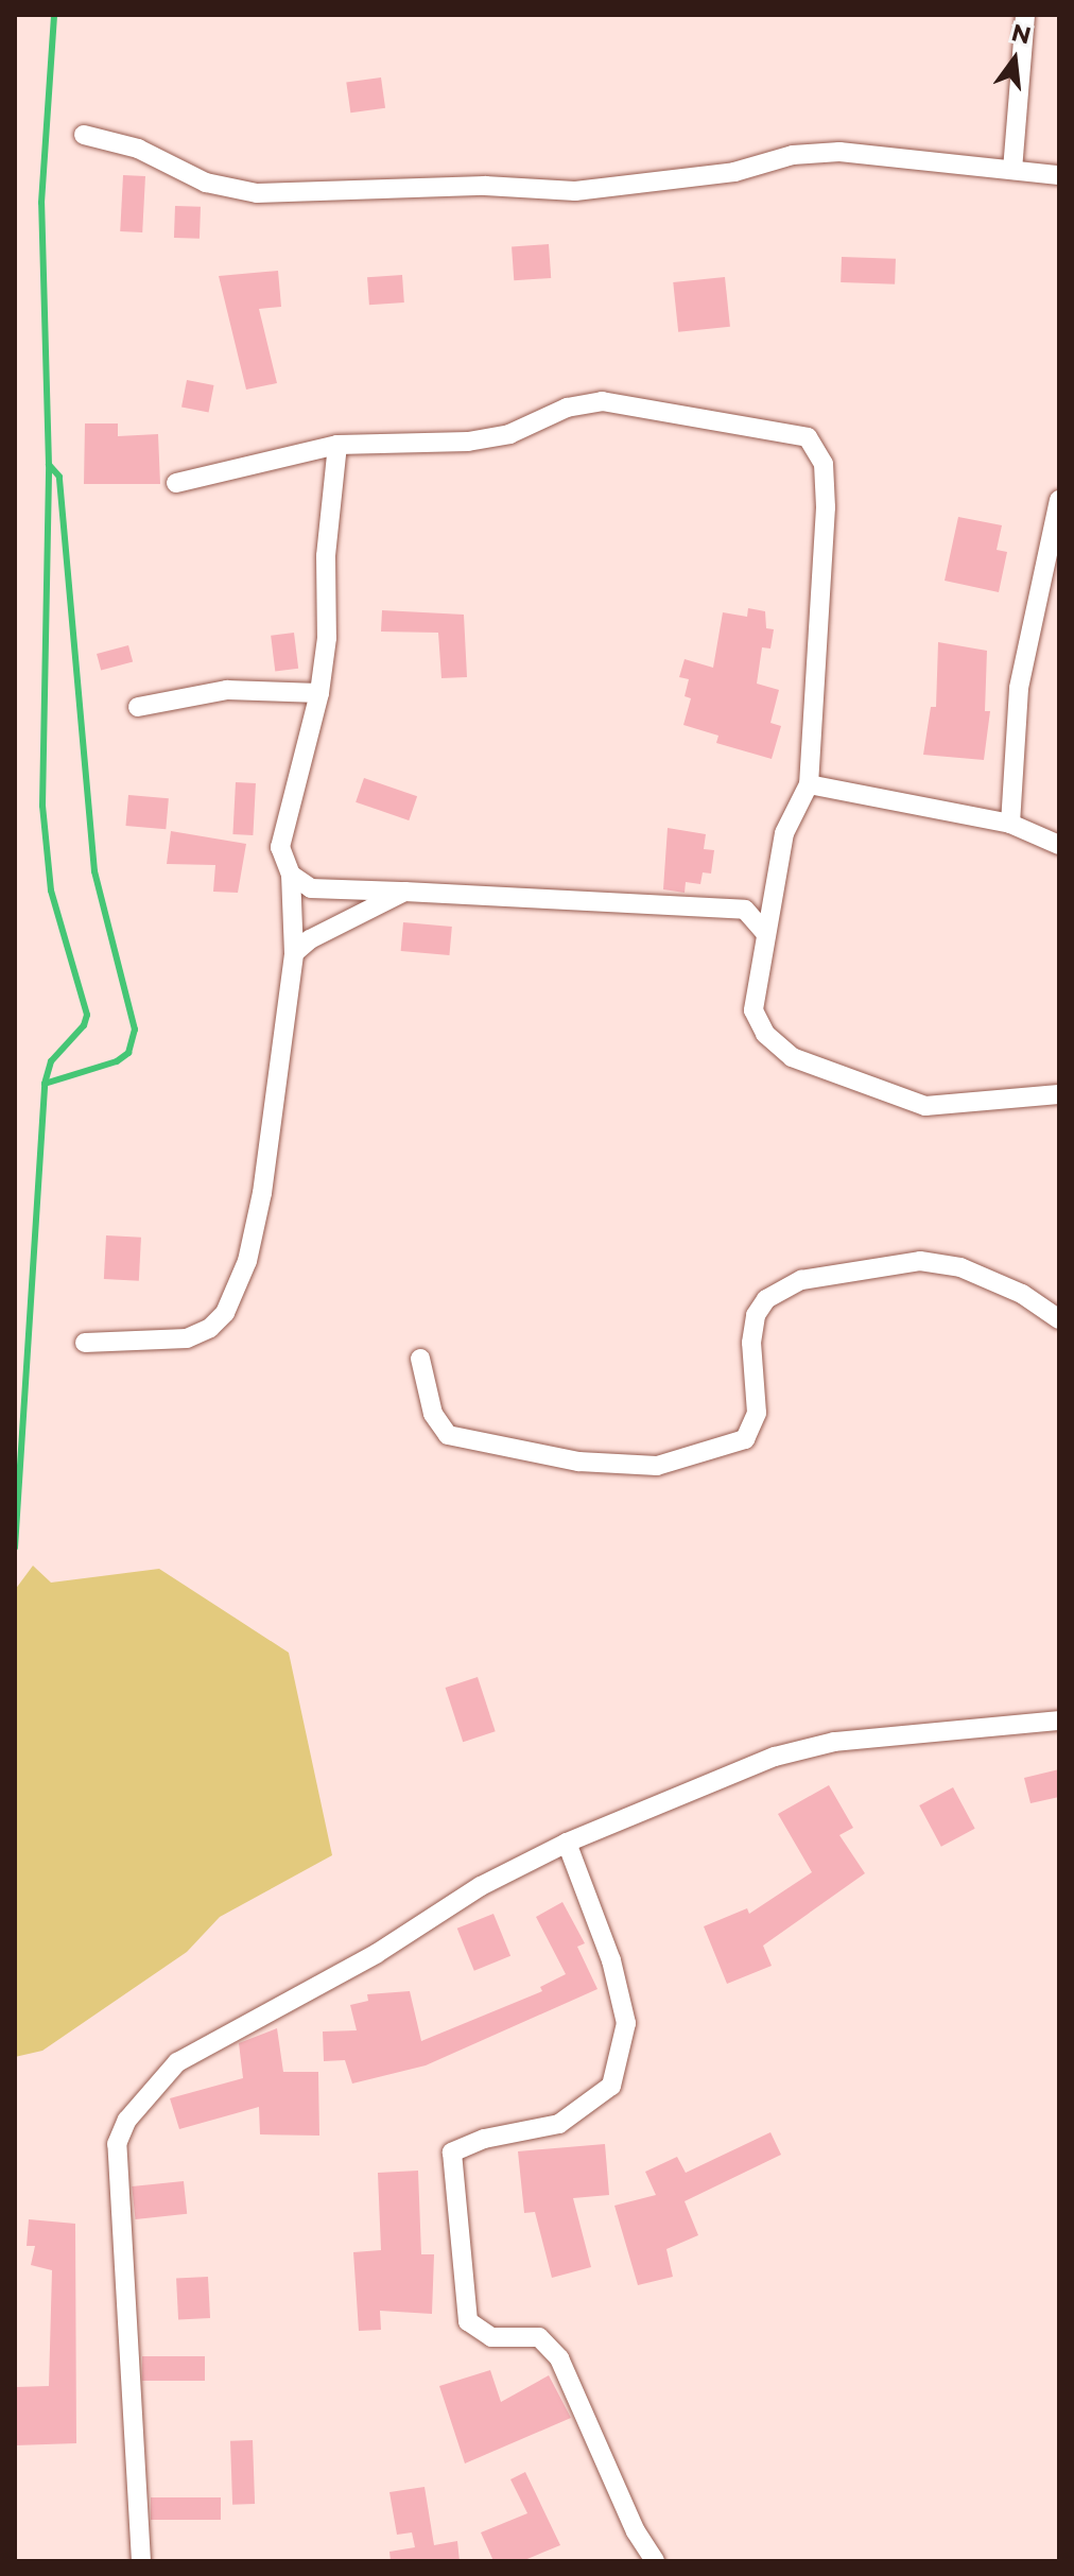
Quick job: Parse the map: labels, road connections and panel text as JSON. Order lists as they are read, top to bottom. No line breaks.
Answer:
{"north":"top"}
